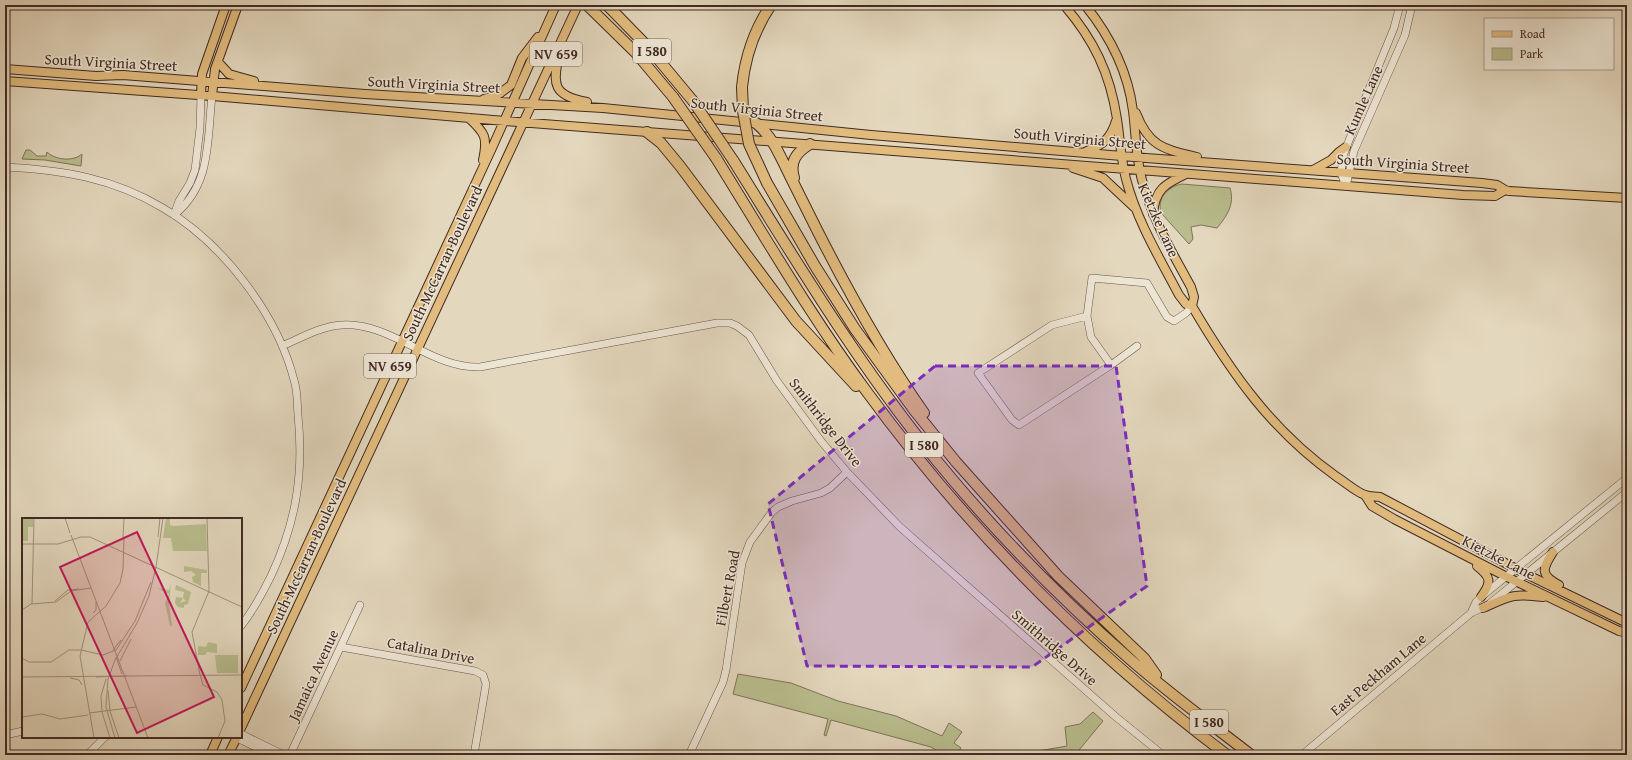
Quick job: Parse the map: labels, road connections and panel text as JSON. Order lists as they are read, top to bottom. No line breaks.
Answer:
{"streets":{"highway":["I 580"],"main road":["NV 659","South Virginia Street","Kietzke Lane","South McCarran Boulevard"],"street":["Kumle Lane","Smithridge Drive","Filbert Road","Catalina Drive","East Peckham Lane","Jamaica Avenue"]},"crossings":[["South Virginia Street","Kumle Lane"],["South Virginia Street","Kietzke Lane"],["South Virginia Street","South McCarran Boulevard"],["Kietzke Lane","East Peckham Lane"],["South McCarran Boulevard","Smithridge Drive"],["Smithridge Drive","Filbert Road"],["Catalina Drive","Jamaica Avenue"]],"legend":["Road","Park"]}
